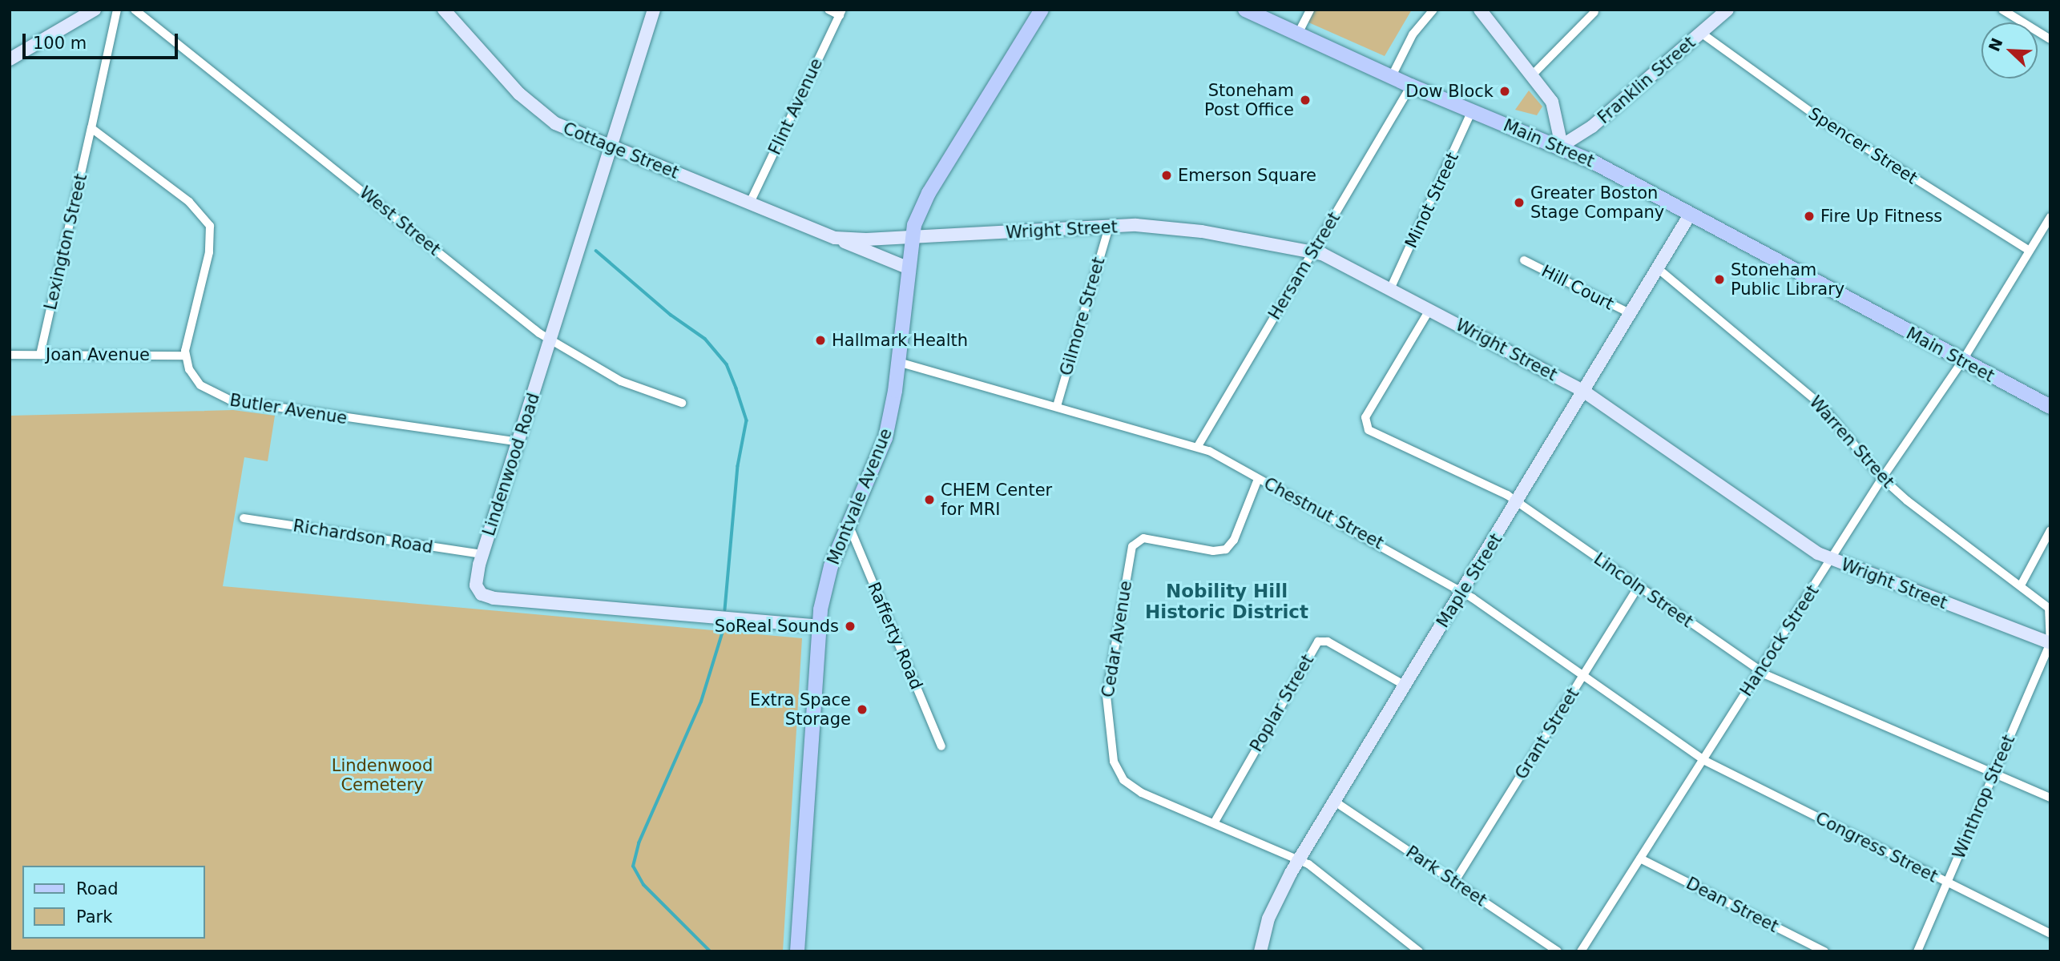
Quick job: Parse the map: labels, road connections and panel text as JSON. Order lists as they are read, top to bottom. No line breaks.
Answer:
{"streets":{"main road":["Main Street","Montvale Avenue"],"street":["Franklin Street","Flint Avenue","Spencer Street","Cottage Street","Minot Street","West Street","Wright Street","Lexington Street","Hersam Street","Hill Court","Gilmore Street","Joan Avenue","Butler Avenue","Warren Street","Lindenwood Road","Chestnut Street","Richardson Road","Maple Street","Lincoln Street","Rafferty Road","Cedar Avenue","Hancock Street","Poplar Street","Grant Street","Winthrop Street","Congress Street","Park Street","Dean Street"]},"crossings":[["Franklin Street","Main Street"],["Franklin Street","Spencer Street"],["Flint Avenue","Cottage Street"],["Main Street","Minot Street"],["Main Street","Hersam Street"],["Main Street","Maple Street"],["Main Street","Hancock Street"],["Spencer Street","Hancock Street"],["Cottage Street","Wright Street"],["Cottage Street","Lindenwood Road"],["Cottage Street","Montvale Avenue"],["Minot Street","Wright Street"],["West Street","Lindenwood Road"],["Wright Street","Hersam Street"],["Wright Street","Gilmore Street"],["Wright Street","Montvale Avenue"],["Wright Street","Maple Street"],["Wright Street","Lincoln Street"],["Wright Street","Hancock Street"],["Wright Street","Winthrop Street"],["Lexington Street","Joan Avenue"],["Hersam Street","Chestnut Street"],["Hill Court","Maple Street"],["Gilmore Street","Chestnut Street"],["Joan Avenue","Butler Avenue"],["Butler Avenue","Lindenwood Road"],["Warren Street","Maple Street"],["Warren Street","Hancock Street"],["Warren Street","Winthrop Street"],["Lindenwood Road","Montvale Avenue"],["Lindenwood Road","Richardson Road"],["Montvale Avenue","Chestnut Street"],["Montvale Avenue","Rafferty Road"],["Chestnut Street","Maple Street"],["Chestnut Street","Cedar Avenue"],["Chestnut Street","Hancock Street"],["Chestnut Street","Grant Street"],["Chestnut Street","Congress Street"],["Maple Street","Lincoln Street"],["Maple Street","Cedar Avenue"],["Maple Street","Poplar Street"],["Maple Street","Park Street"],["Lincoln Street","Hancock Street"],["Lincoln Street","Grant Street"],["Lincoln Street","Winthrop Street"],["Cedar Avenue","Poplar Street"],["Hancock Street","Congress Street"],["Hancock Street","Dean Street"],["Grant Street","Park Street"],["Winthrop Street","Congress Street"]],"districts":["Nobility Hill Historic District"],"parks":["Lindenwood Cemetery"],"places":["Dow Block","Stoneham Post Office","Emerson Square","Greater Boston Stage Company","Fire Up Fitness","Stoneham Public Library","Hallmark Health","CHEM Center for MRI","SoReal Sounds","Extra Space Storage"],"legend":["Road","Park"],"scale_bar":"100 m","north":"top left"}
